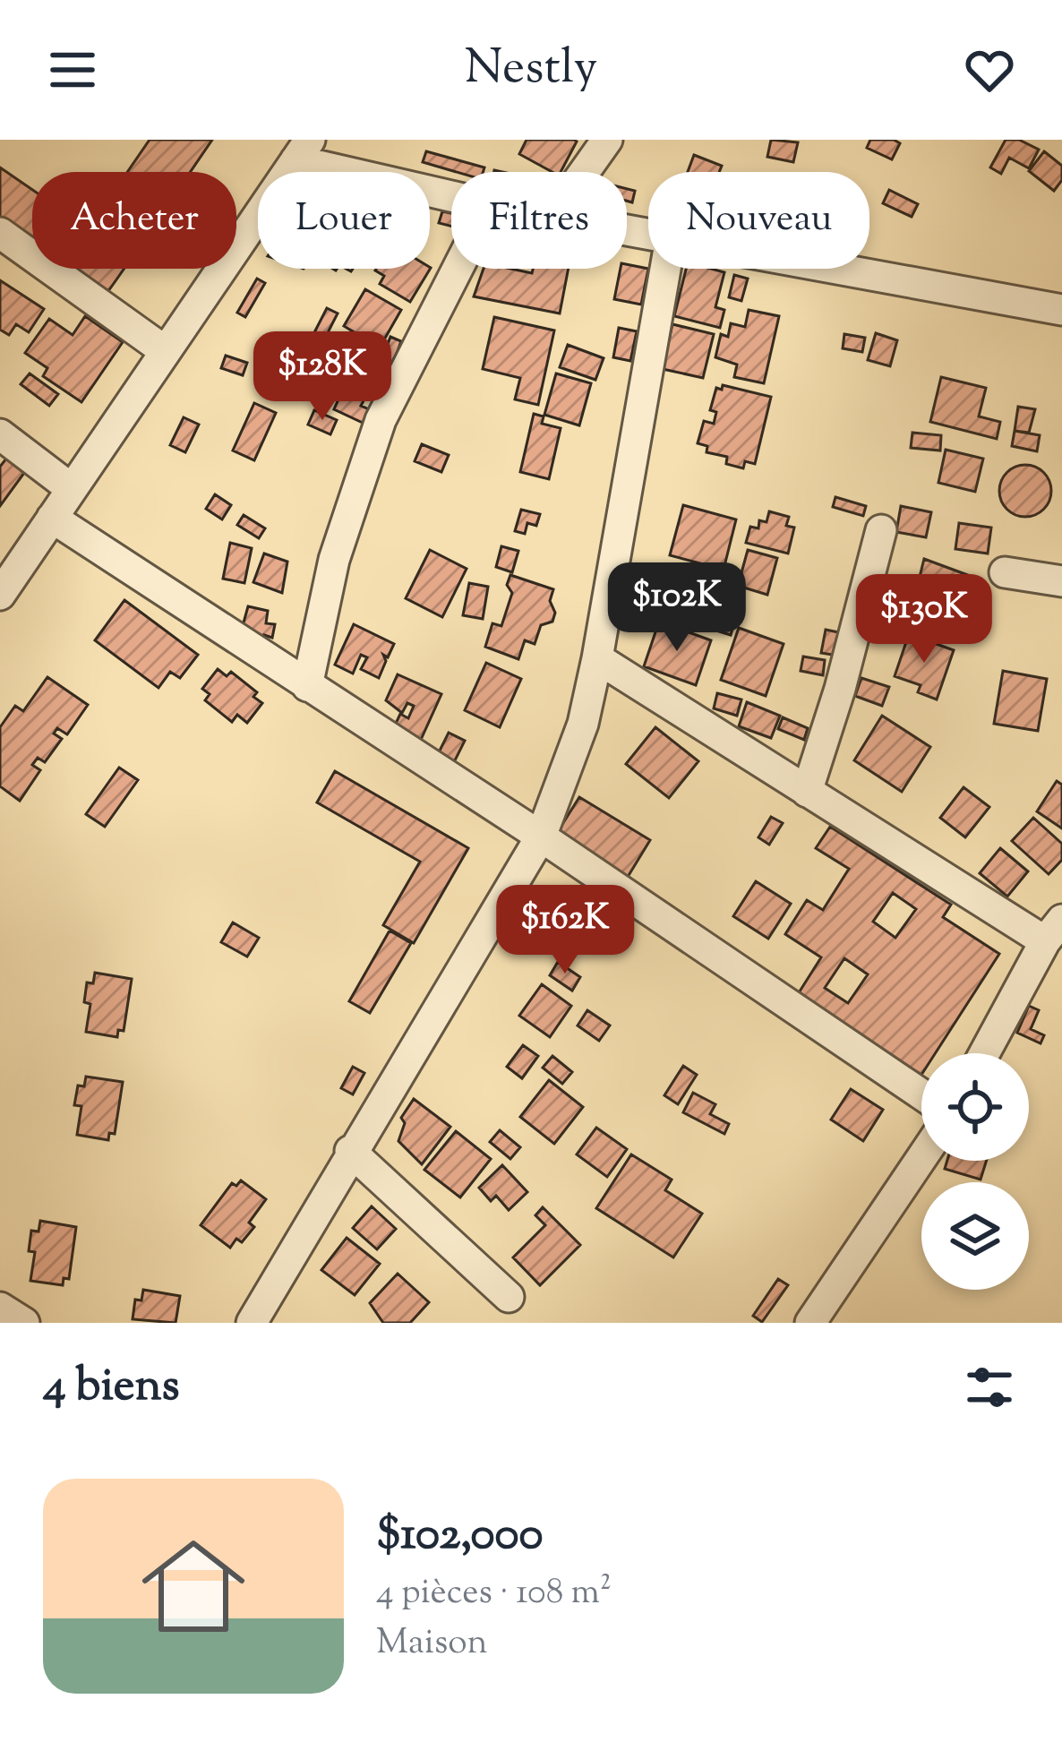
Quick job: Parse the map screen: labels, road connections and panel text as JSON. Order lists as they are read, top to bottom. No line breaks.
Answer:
{"page":{"header":"Nestly","chip":["Acheter","Louer","Filtres","Nouveau"],"price":["$128K","$102K","$130K","$162K"],"heading":"4 biens","list":[{"name":"$102,000","note":"4 pièces · 108 m² · Maison"}]}}
